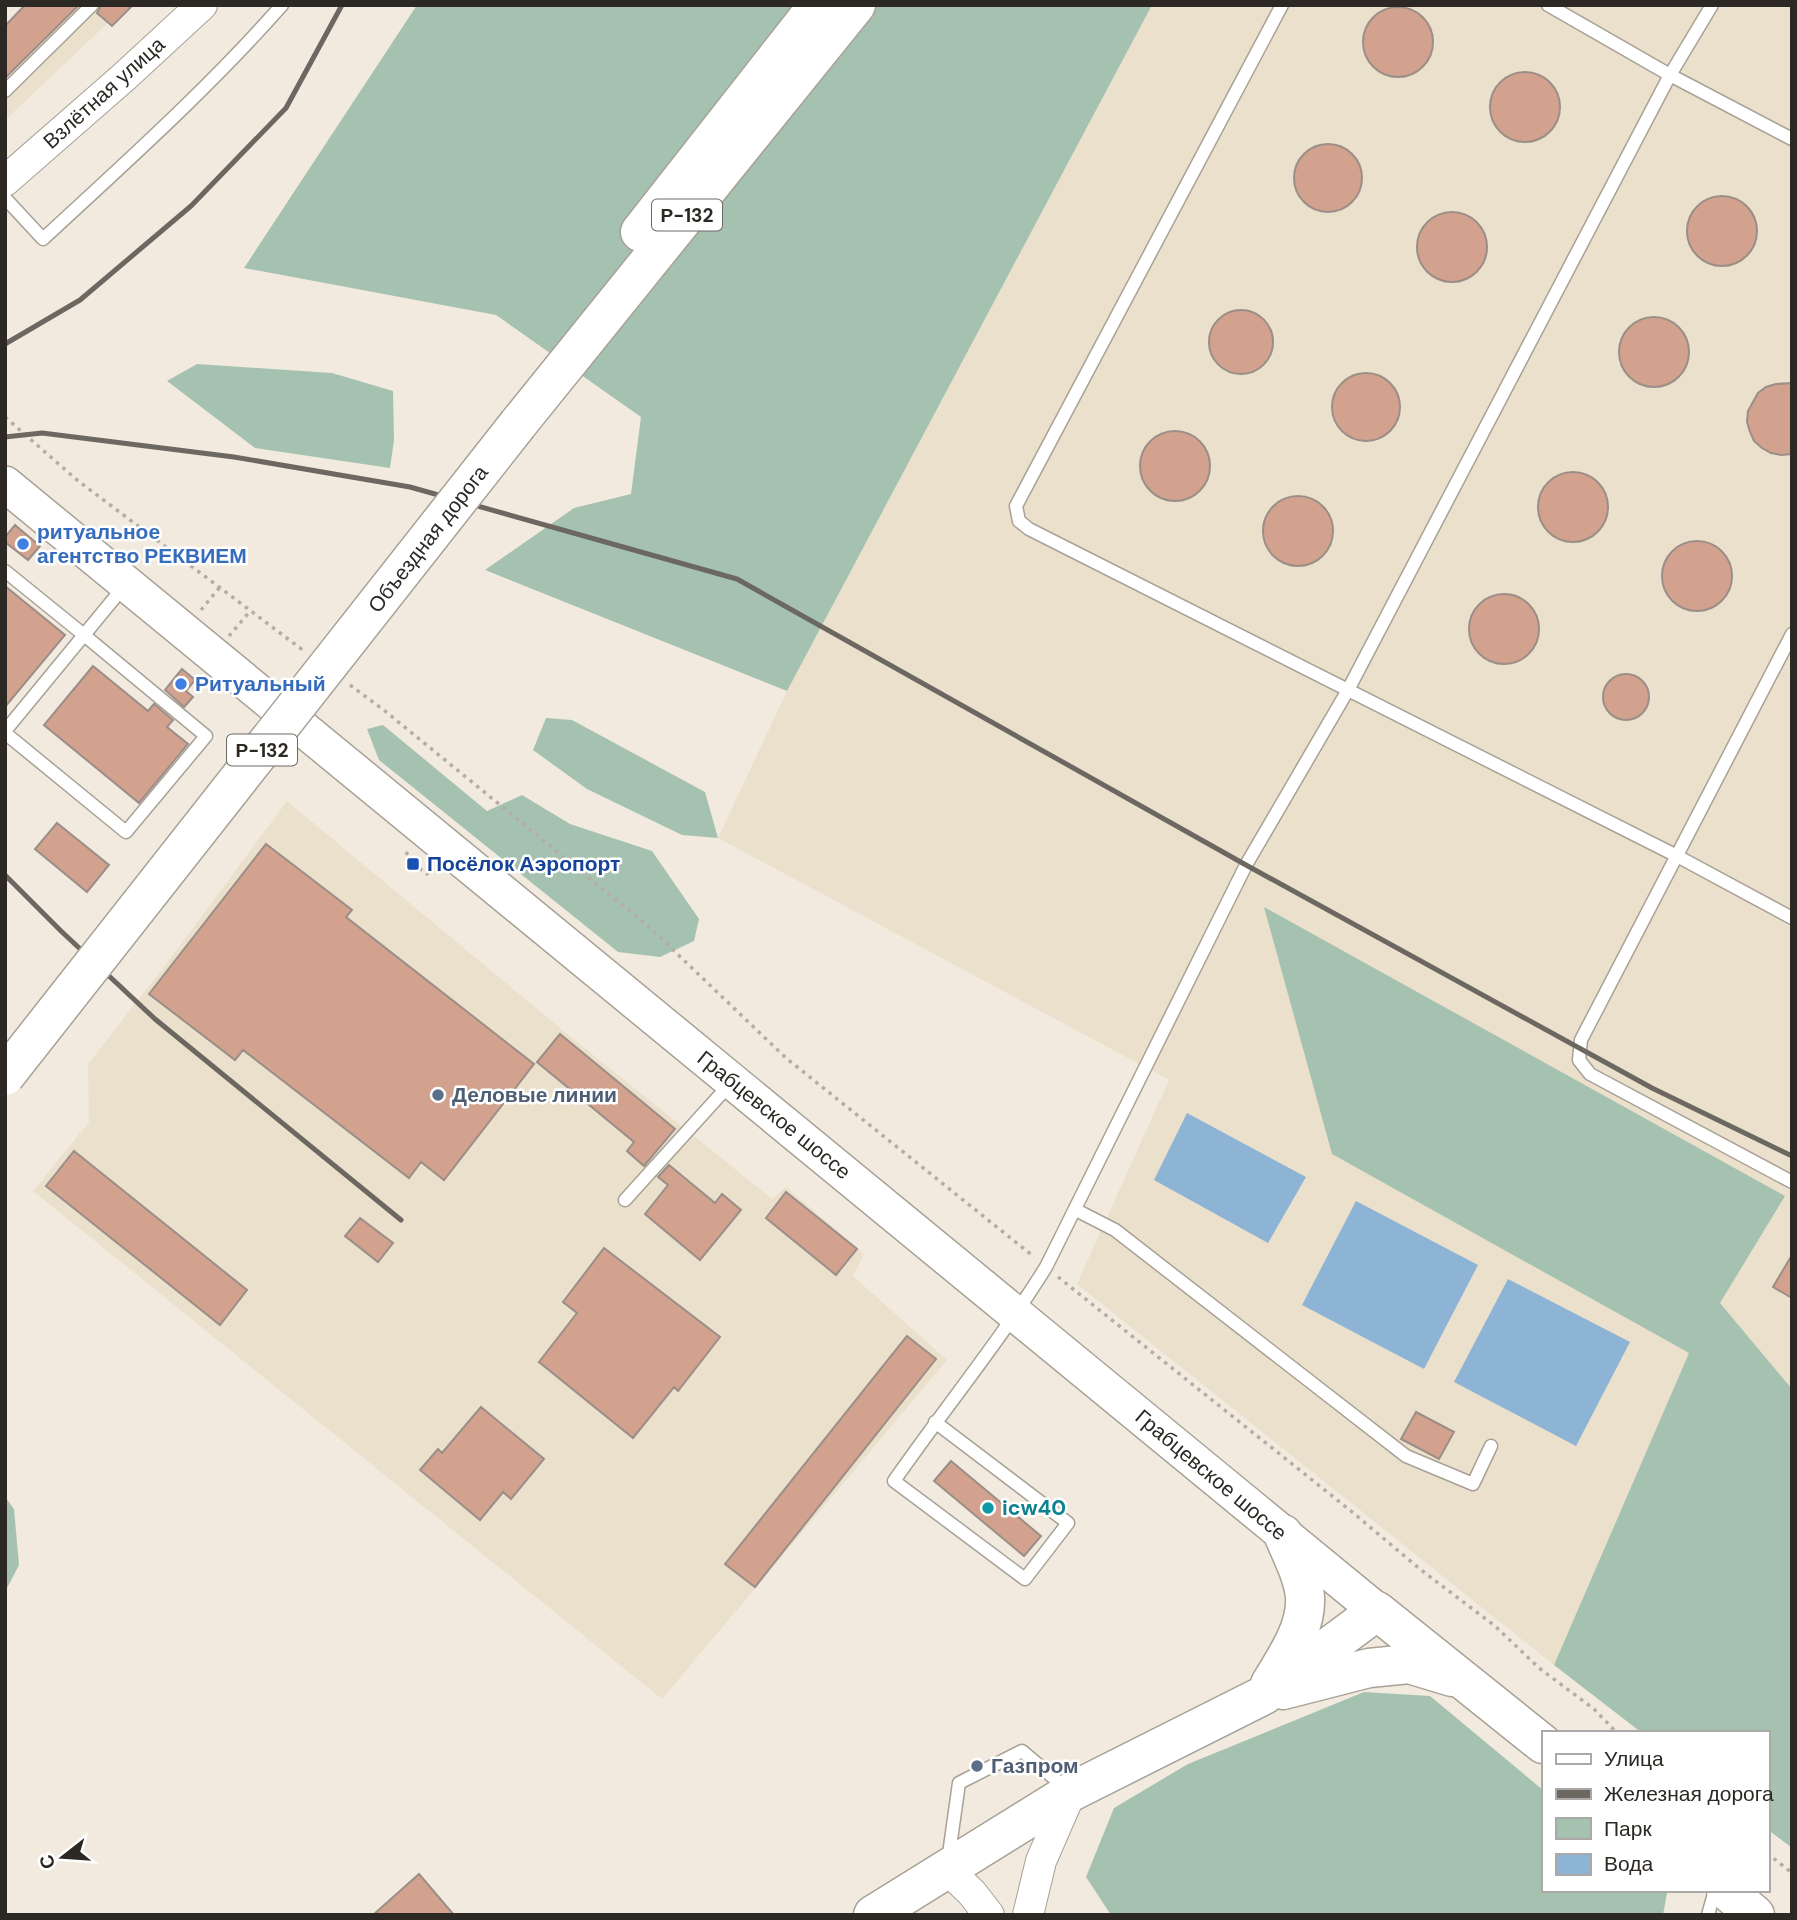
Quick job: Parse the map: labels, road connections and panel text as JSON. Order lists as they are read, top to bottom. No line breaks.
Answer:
{"streets":{"main road":["Р-132","Объездная дорога","Грабцевское шоссе"],"street":["Взлётная улица"]},"places":{"other":["ритуальное агентство РЕКВИЕМ","Ритуальный","Деловые линии","icw40","Газпром"],"transit":["Посёлок Аэропорт"]},"legend":["Улица","Железная дорога","Парк","Вода"],"north":"left"}
